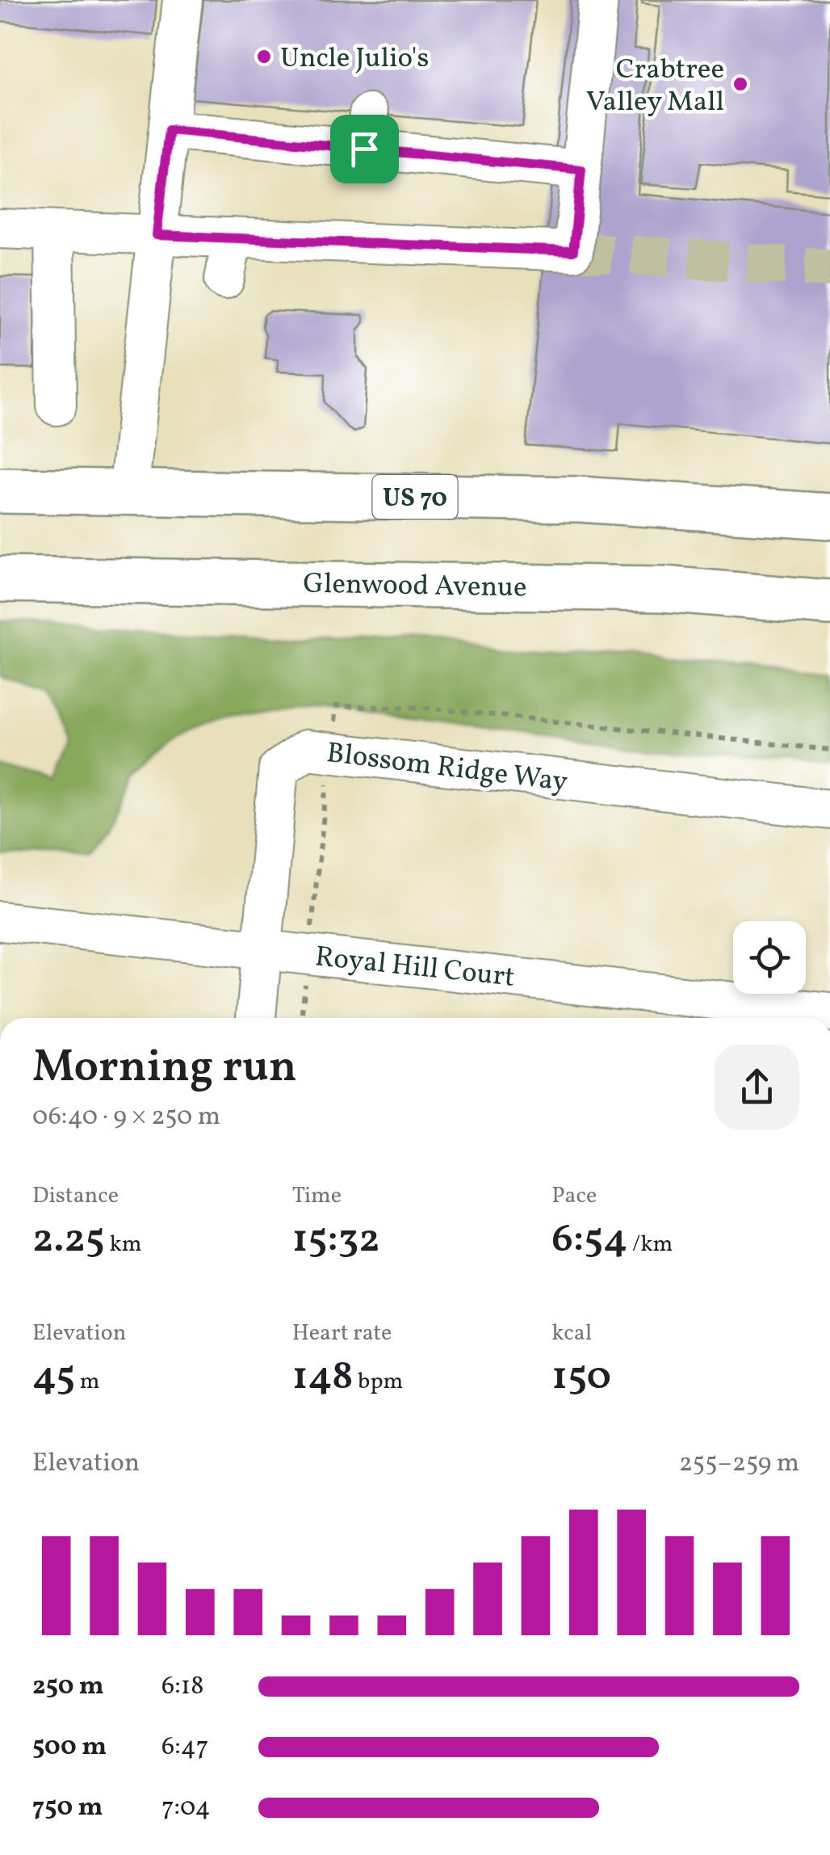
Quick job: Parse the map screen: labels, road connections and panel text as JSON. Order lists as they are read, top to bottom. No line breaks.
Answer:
{"streets":{"main road":["US 70","Glenwood Avenue"],"street":["Blossom Ridge Way","Royal Hill Court"]},"crossings":[["Blossom Ridge Way","Royal Hill Court"]],"places":["Uncle Julio's","Crabtree Valley Mall"],"page":{"heading":["Morning run","06:40 · 9 × 250 m"],"stats":[["Distance","2.25 km"],["Time","15:32"],["Pace","6:54 /km"],["Elevation","45 m"],["Heart rate","148 bpm"],["kcal","150"]],"chart":["Elevation","255–259 m"],"list":[{"name":"250 m","note":"6:18"},{"name":"500 m","note":"6:47"},{"name":"750 m","note":"7:04"}]}}
